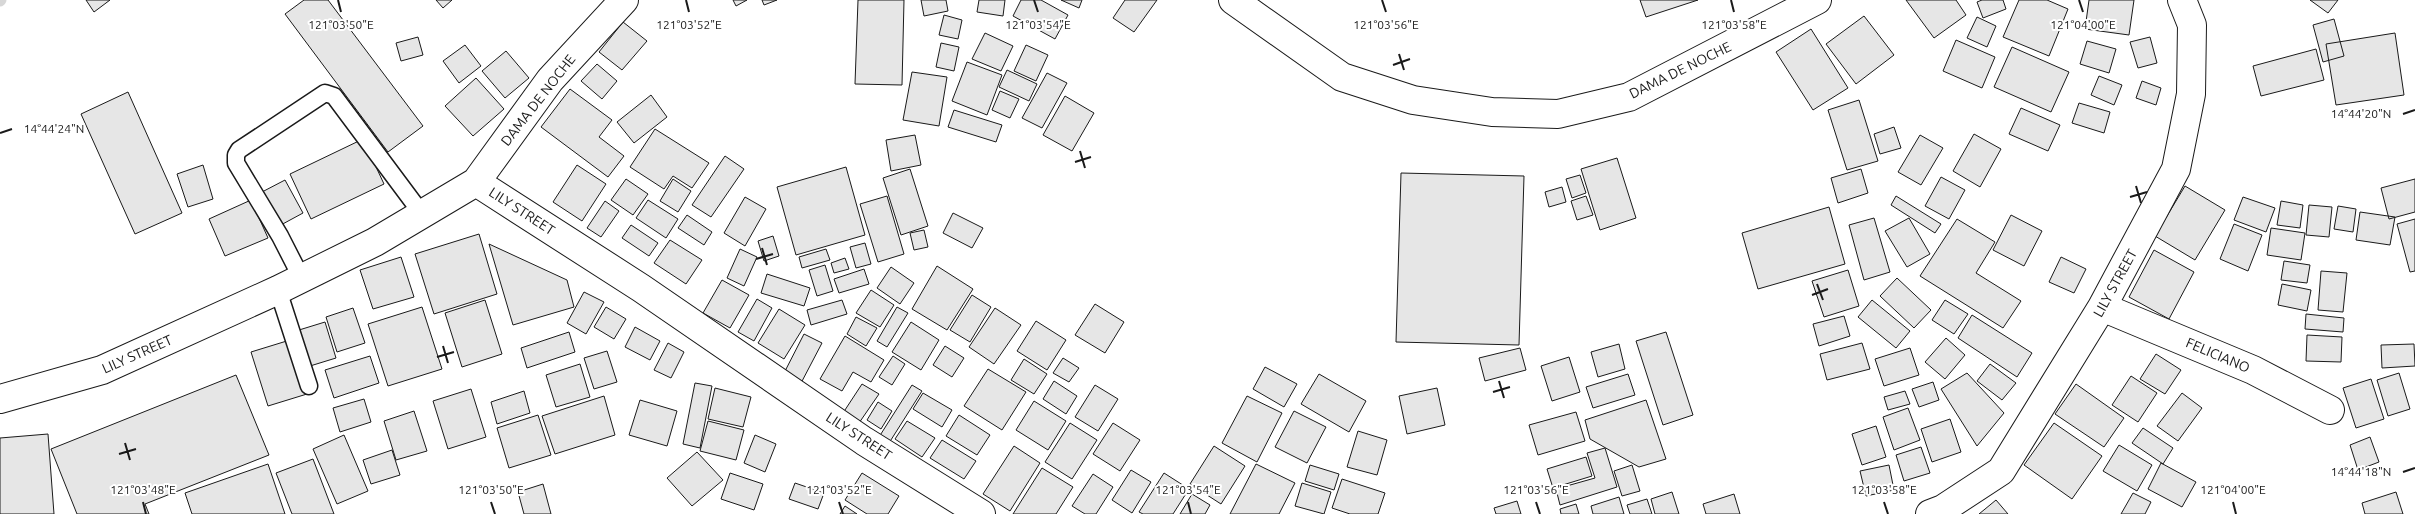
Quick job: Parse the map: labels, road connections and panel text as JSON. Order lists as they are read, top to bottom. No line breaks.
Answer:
{"streets":{"street":["DAMA DE NOCHE","LILY STREET","FELICIANO"]},"crossings":[["DAMA DE NOCHE","LILY STREET"],["LILY STREET","FELICIANO"]],"coordinates":["121°03'50\"E","121°03'52\"E","121°03'54\"E","121°03'56\"E","121°03'58\"E","121°04'00\"E","14°44'20\"N","14°44'24\"N","14°44'18\"N","121°03'48\"E"]}
